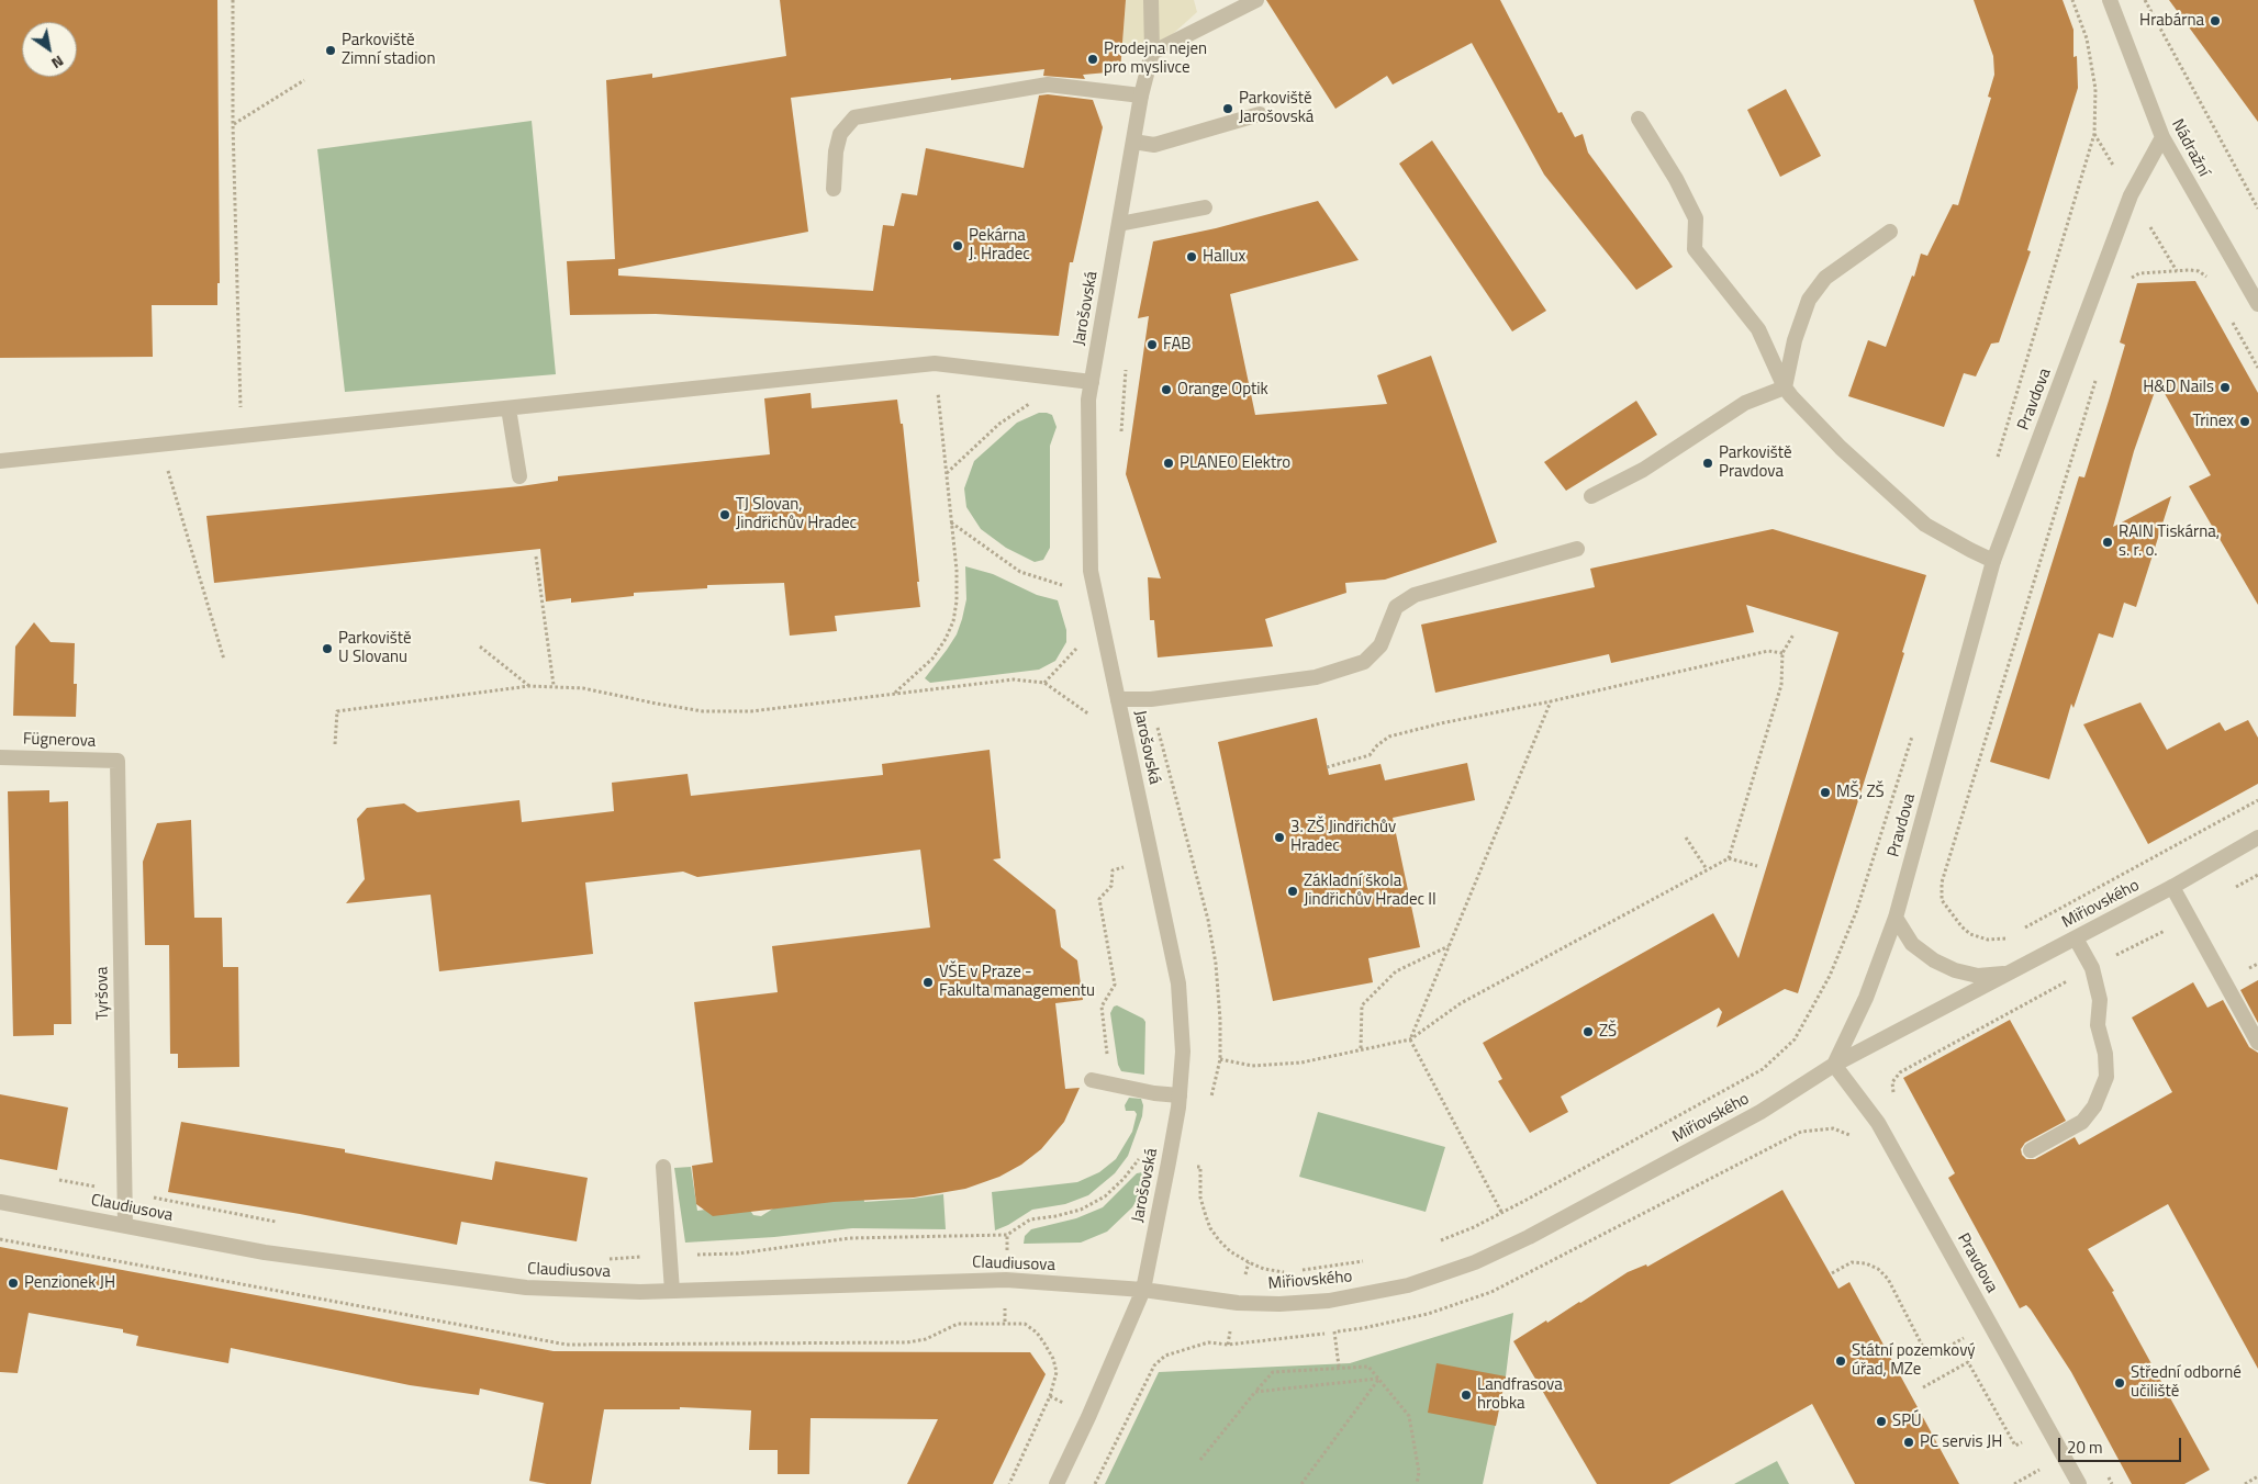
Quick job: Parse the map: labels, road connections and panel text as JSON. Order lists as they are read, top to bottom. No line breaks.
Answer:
{"streets":{"street":["Nádražní","Jarošovská","Pravdova","Fügnerova","Miřiovského","Tyršova","Claudiusova"]},"crossings":[["Nádražní","Pravdova"],["Jarošovská","Miřiovského"],["Jarošovská","Claudiusova"],["Pravdova","Miřiovského"],["Fügnerova","Tyršova"],["Miřiovského","Claudiusova"],["Tyršova","Claudiusova"]],"places":["Hrabárna","Parkoviště Zimní stadion","Prodejna nejen pro myslivce","Parkoviště Jarošovská","Pekárna J. Hradec","Hallux","FAB","H&D Nails","Orange Optik","Trinex","PLANEO Elektro","Parkoviště Pravdova","TJ Slovan, Jindřichův Hradec","RAIN Tiskárna, s. r. o.","Parkoviště U Slovanu","MŠ, ZŠ","3. ZŠ Jindřichův Hradec","Základní škola Jindřichův Hradec II","VŠE v Praze - Fakulta managementu","ZŠ","Penzionek JH","Státní pozemkový úřad, MZe","Střední odborné učiliště","Landfrasova hrobka","SPÚ","PC servis JH"],"scale_bar":"20 m","north":"bottom right"}
